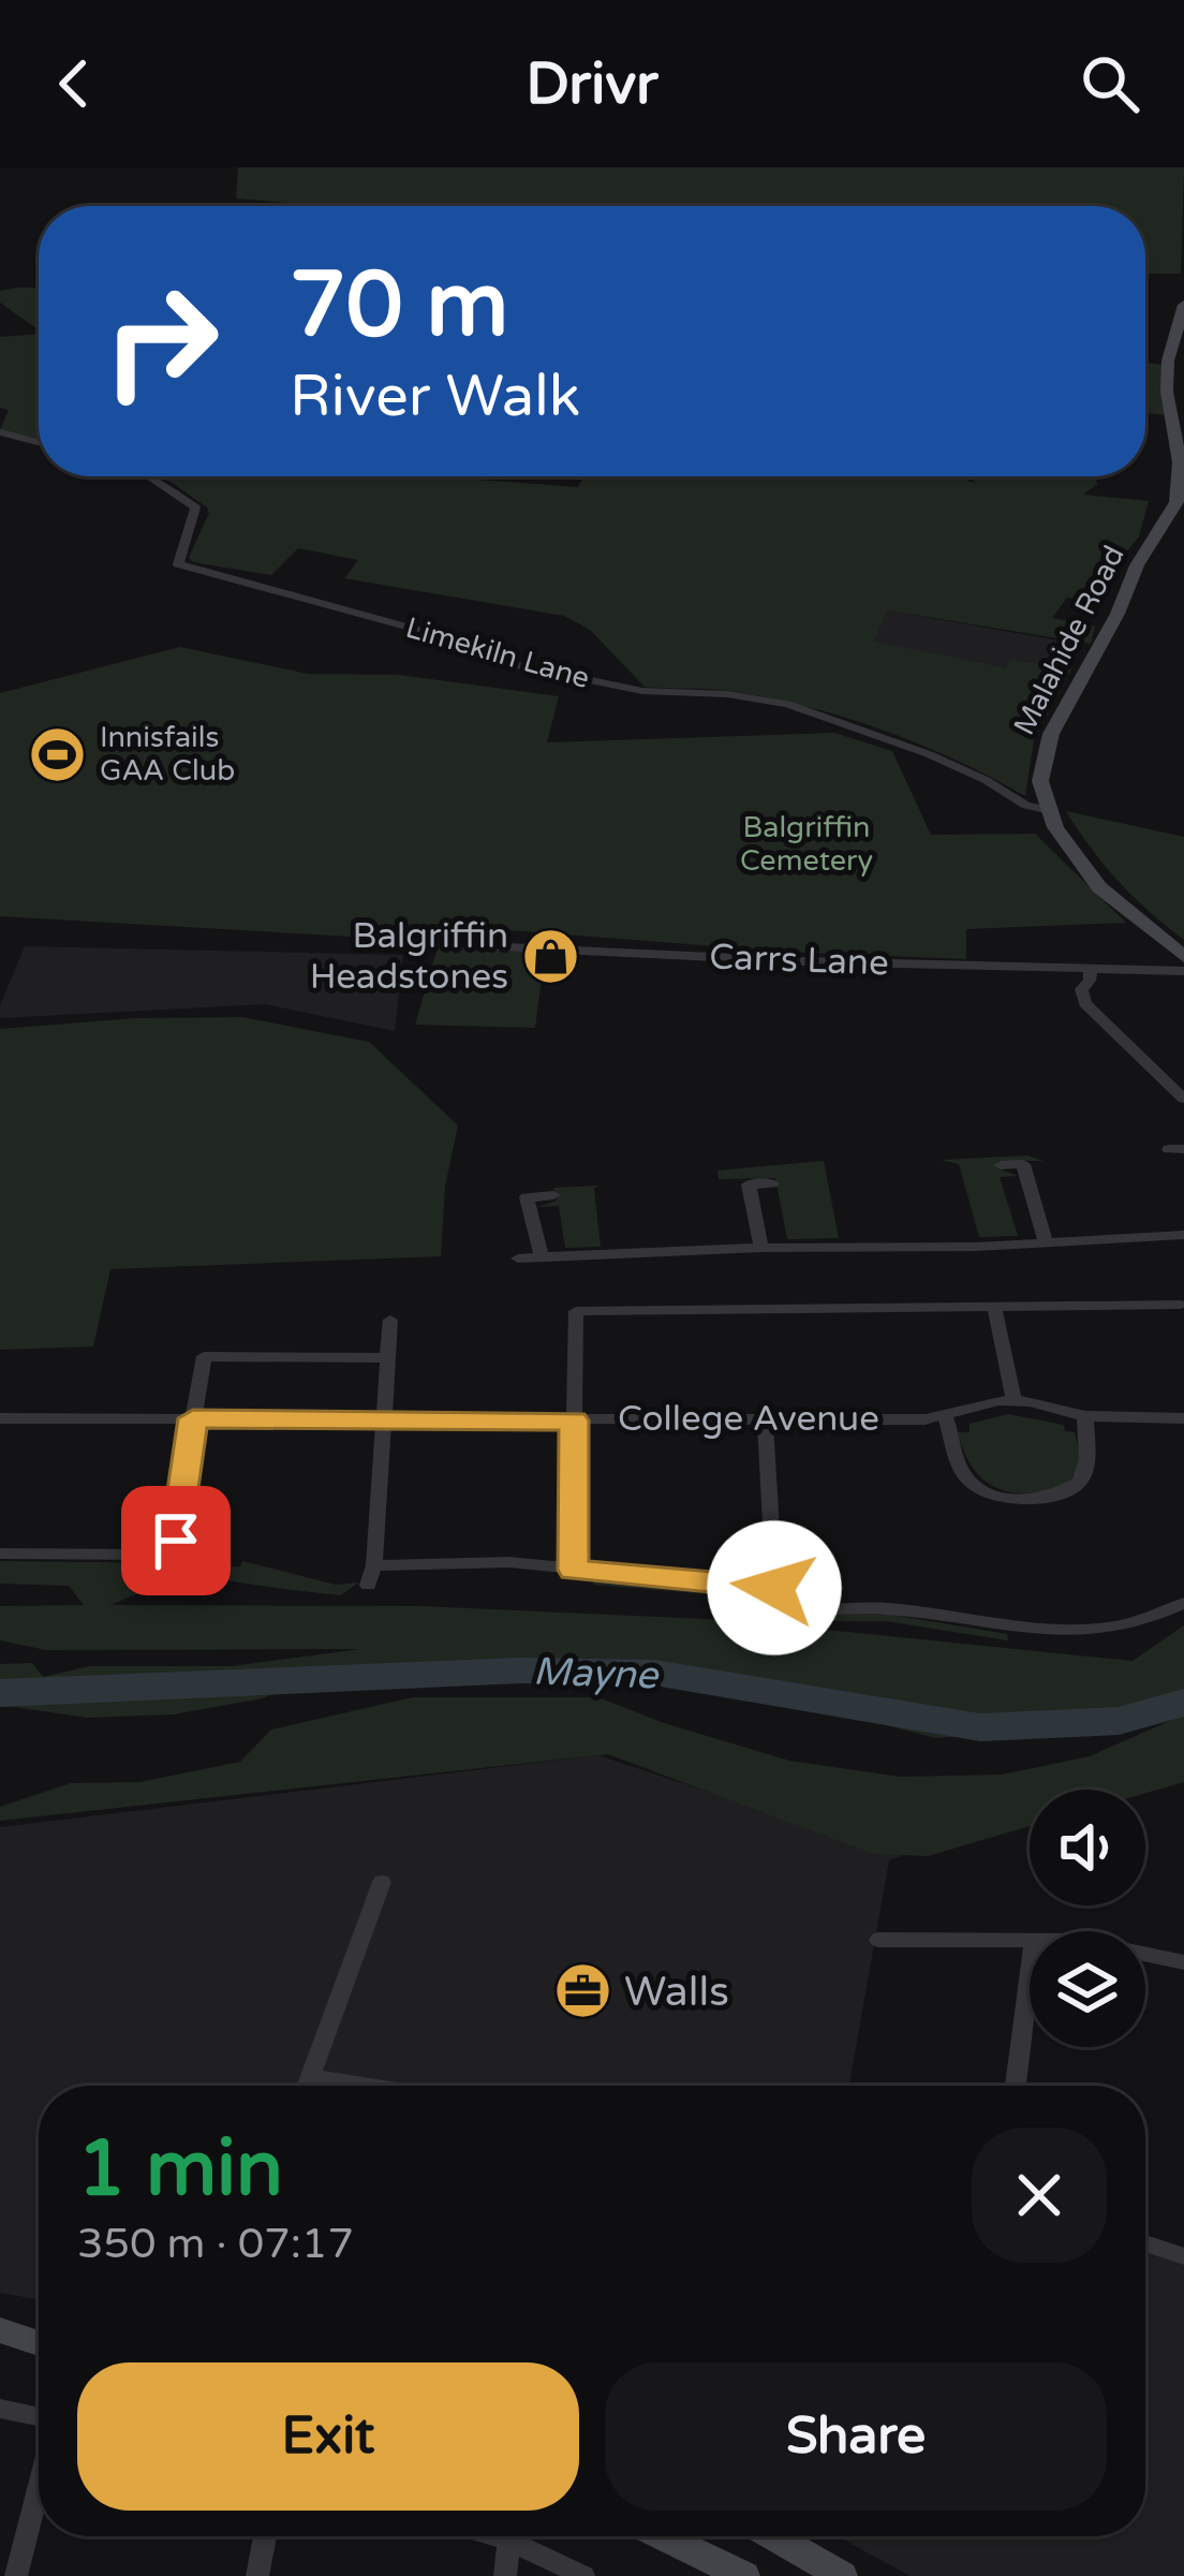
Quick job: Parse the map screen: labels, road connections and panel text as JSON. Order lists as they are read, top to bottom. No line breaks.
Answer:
{"streets":{"main road":["Malahide Road"],"street":["Limekiln Lane","Carrs Lane","College Avenue"]},"crossings":[["Malahide Road","Limekiln Lane"]],"water":["Mayne"],"parks":["Balgriffin Cemetery"],"places":{"sports":["Innisfails GAA Club"],"shop":["Balgriffin Headstones"],"office":["Walls"]},"page":{"header":"Drivr","turn":["70 m","River Walk"],"heading":["1 min","350 m · 07:17"],"buttons":["Exit","Share"]}}
